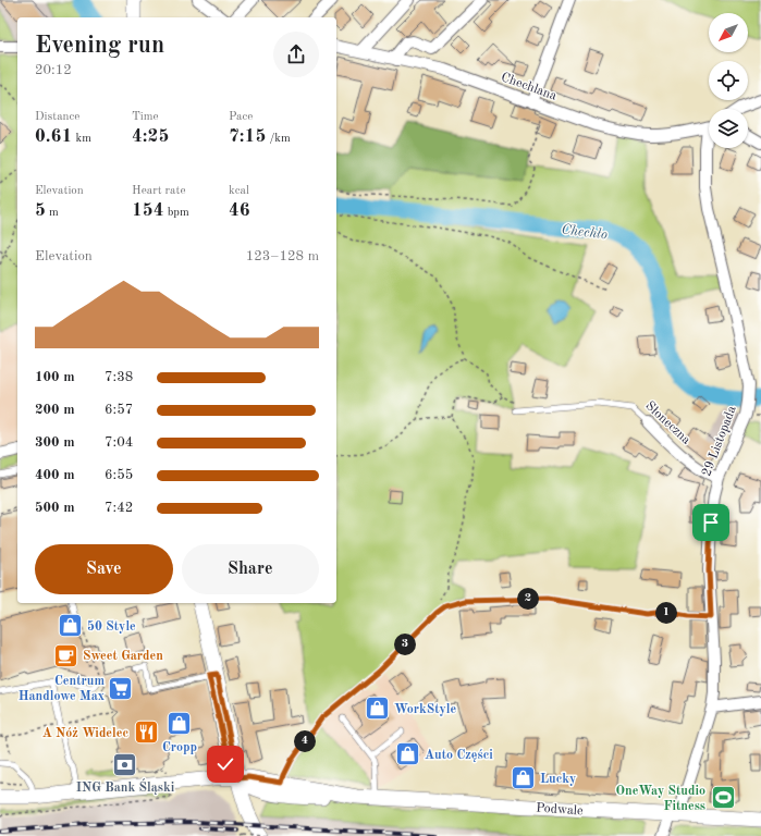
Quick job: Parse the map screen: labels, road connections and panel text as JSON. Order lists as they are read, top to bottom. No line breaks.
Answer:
{"streets":{"street":["Chechlana","Słoneczna","29 Listopada","Podwale"]},"crossings":[["Słoneczna","29 Listopada"],["29 Listopada","Podwale"]],"water":["Chechło"],"places":{"shop":["50 Style","WorkStyle","Cropp","Auto Części","Lucky"],"cafe":["Sweet Garden"],"supermarket":["Centrum Handlowe Max"],"restaurant":["A Nóż Widelec"],"bank":["ING Bank Śląski"],"sports":["OneWay Studio Fitness"]},"north":"bottom left","page":{"heading":["Evening run","20:12"],"stats":[["Distance","0.61 km"],["Time","4:25"],["Pace","7:15 /km"],["Elevation","5 m"],["Heart rate","154 bpm"],["kcal","46"]],"chart":["Elevation","123–128 m"],"list":[{"name":"100 m","note":"7:38"},{"name":"200 m","note":"6:57"},{"name":"300 m","note":"7:04"},{"name":"400 m","note":"6:55"},{"name":"500 m","note":"7:42"}],"buttons":["Save","Share"],"pins":["2","1","3","4"]}}
